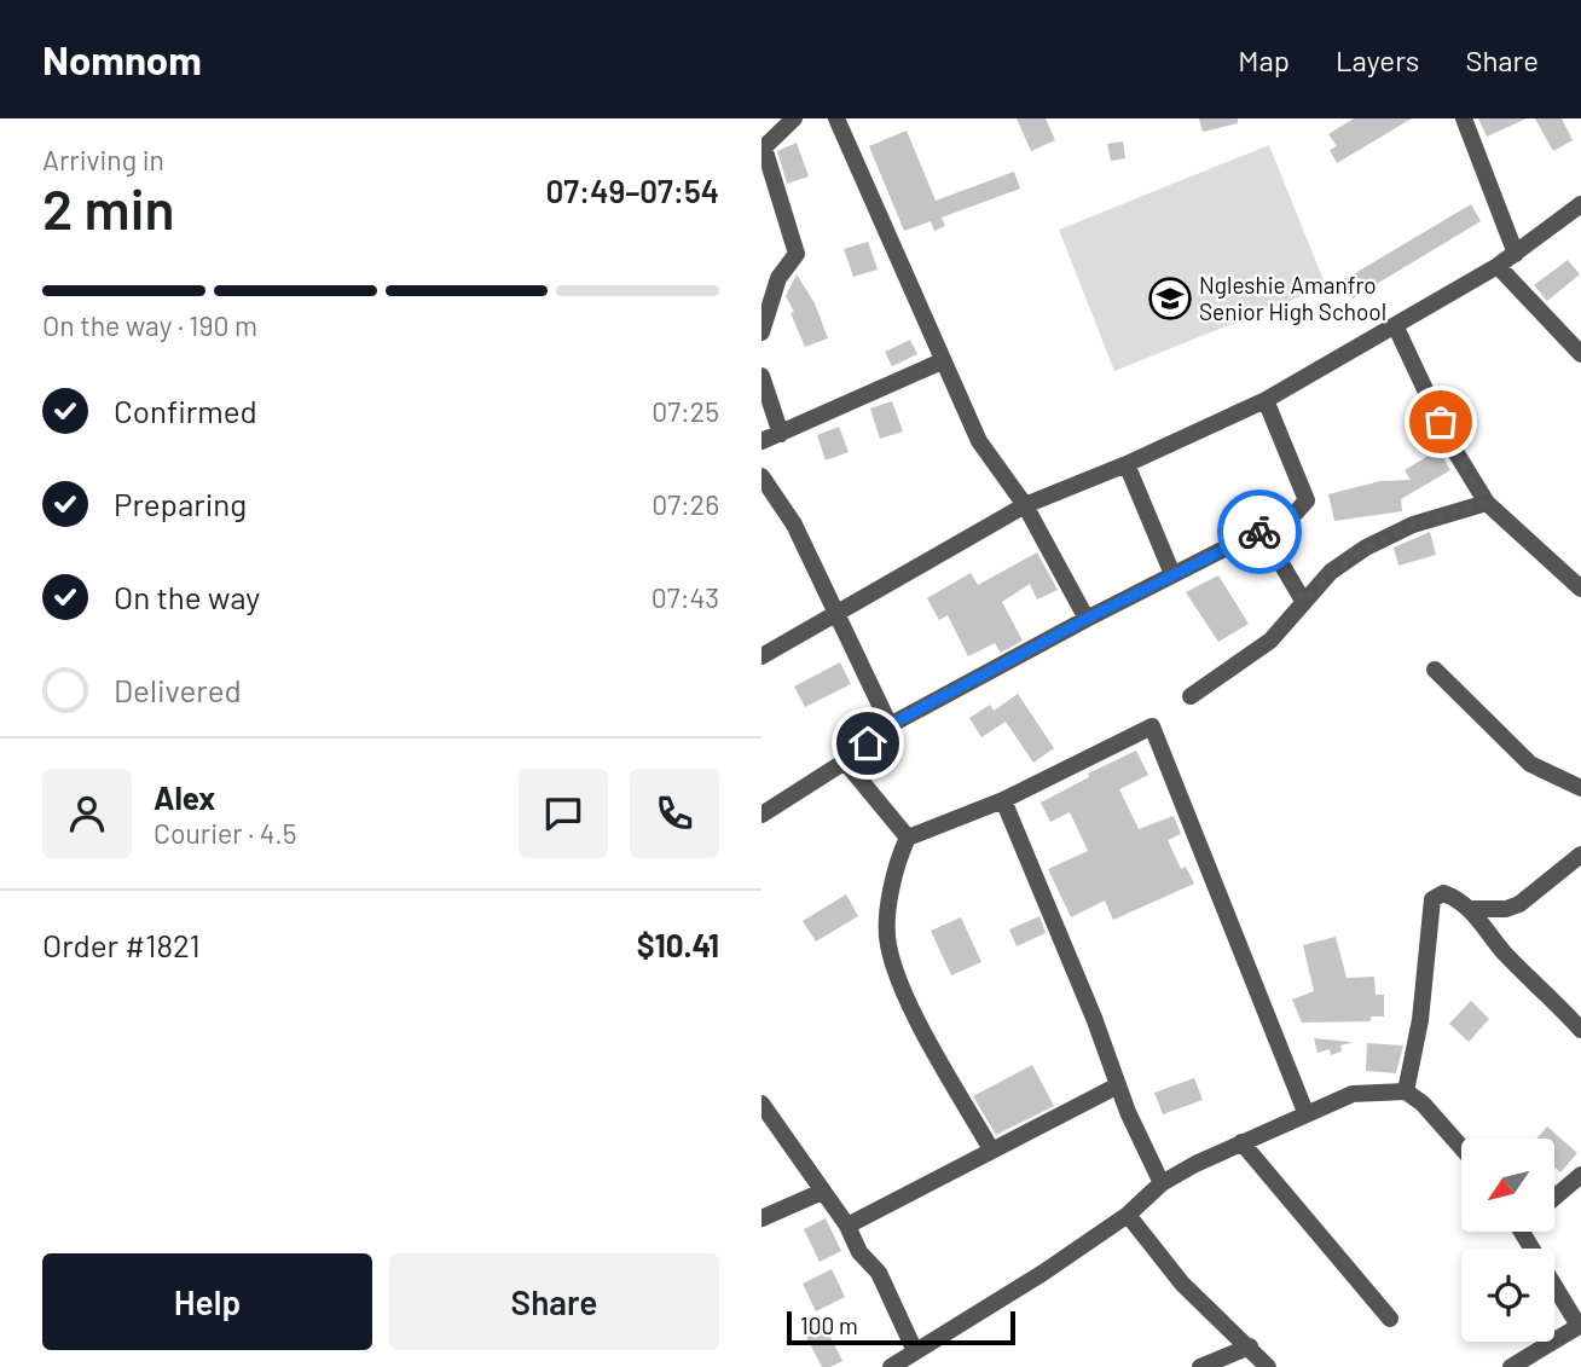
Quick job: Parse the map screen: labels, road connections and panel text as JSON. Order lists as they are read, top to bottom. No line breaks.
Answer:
{"places":{"school or university":["Ngleshie Amanfro Senior High School"]},"scale_bar":"100 m","north":"bottom left","page":{"header":"Nomnom","nav":["Map","Layers","Share"],"heading":["2 min","Arriving in","07:49–07:54"],"panel":["Alex","Courier · 4.5","Order #1821","$10.41"],"bar":"On the way · 190 m","list":[["Confirmed","07:25"],["Preparing","07:26"],["On the way","07:43"],"Delivered"],"buttons":["Help","Share"],"scale":"100 m"}}
